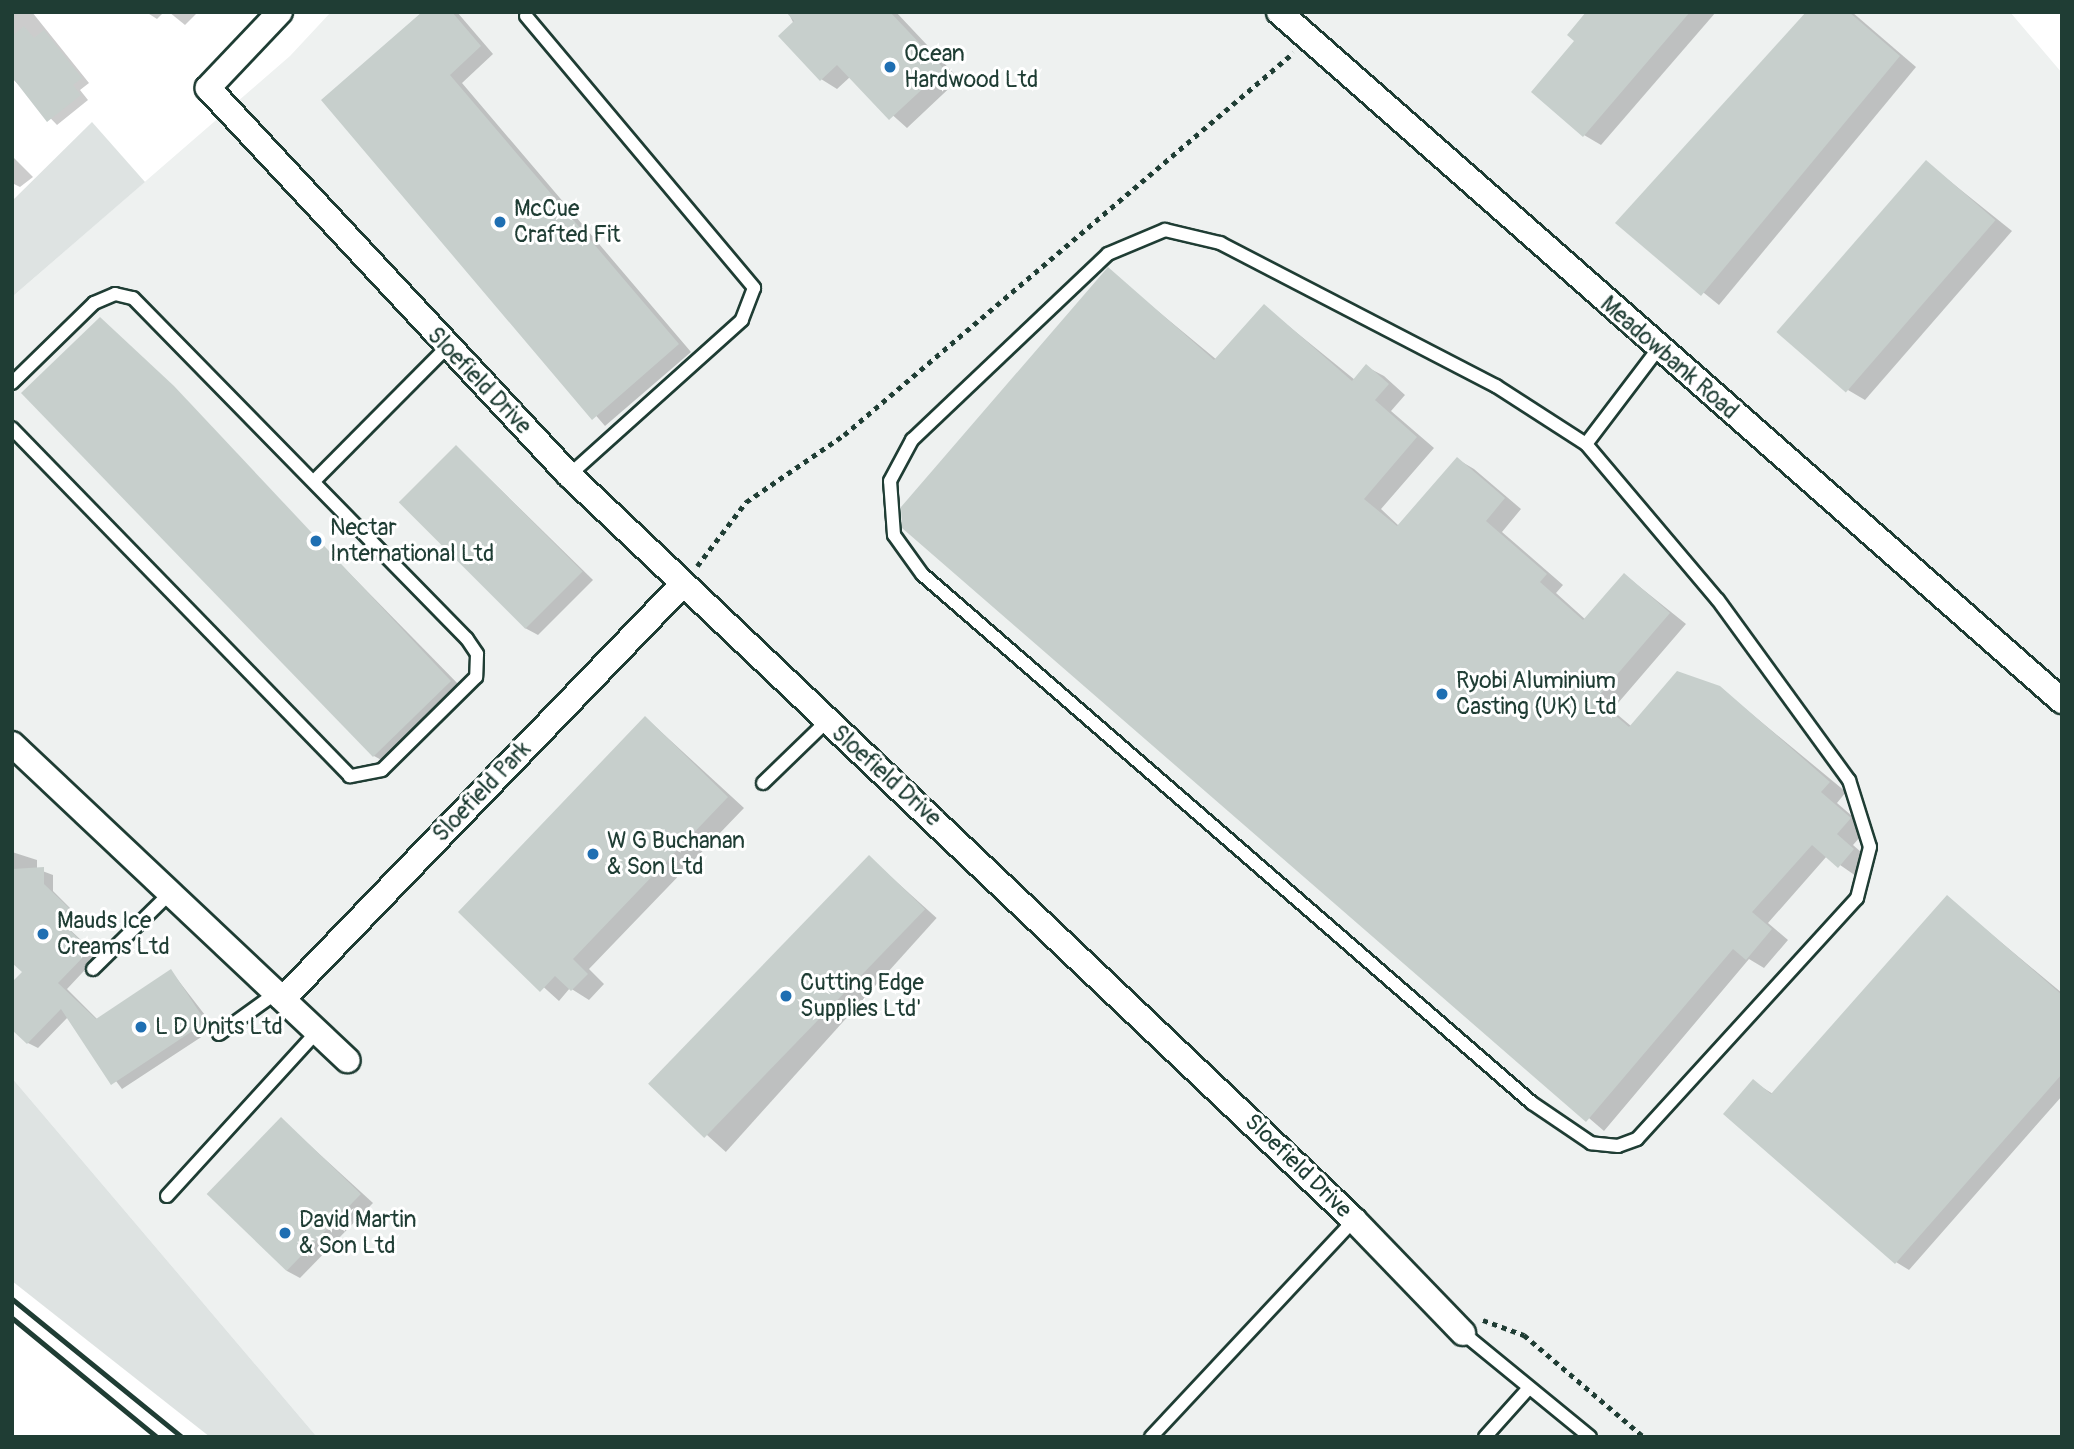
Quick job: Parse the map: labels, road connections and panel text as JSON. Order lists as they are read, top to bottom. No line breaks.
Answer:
{"streets":{"street":["Meadowbank Road","Sloefield Drive","Sloefield Park"]},"crossings":[["Sloefield Drive","Sloefield Park"]],"places":["Ocean Hardwood Ltd","McCue Crafted Fit","Nectar International Ltd","Ryobi Aluminium Casting (UK) Ltd","W G Buchanan & Son Ltd","Mauds Ice Creams Ltd","Cutting Edge Supplies Ltd'","L D Units Ltd","David Martin & Son Ltd"]}
